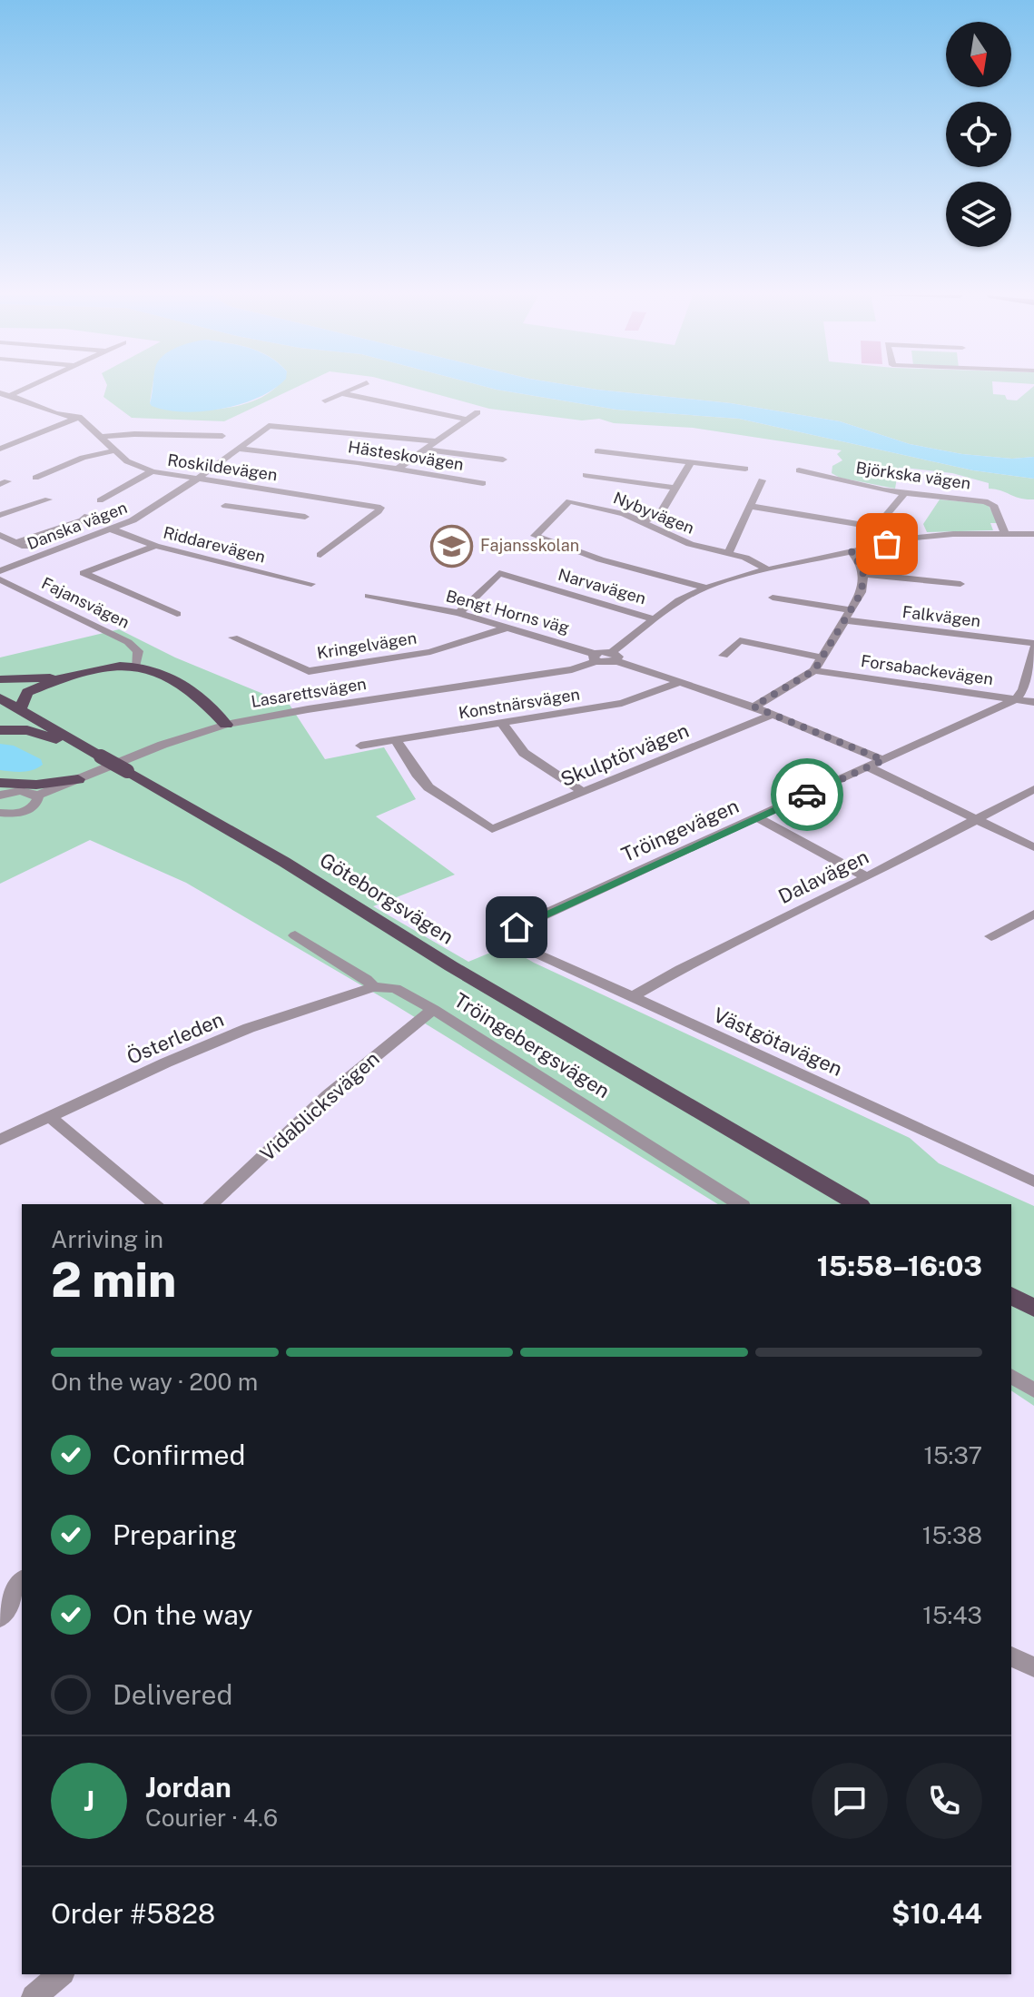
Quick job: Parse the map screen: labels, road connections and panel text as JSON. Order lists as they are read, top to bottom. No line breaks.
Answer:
{"streets":{"main road":["Göteborgsvägen"],"street":["Hästeskovägen","Roskildevägen","Björkska vägen","Nybyvägen","Danska vägen","Riddarevägen","Narvavägen","Fajansvägen","Bengt Horns väg","Falkvägen","Kringelvägen","Forsabackevägen","Lasarettsvägen","Konstnärsvägen","Skulptörvägen","Tröingevägen","Dalavägen","Österleden","Västgötavägen","Tröingebergsvägen","Vidablicksvägen"]},"crossings":[["Hästeskovägen","Danska vägen"],["Roskildevägen","Danska vägen"],["Danska vägen","Riddarevägen"],["Narvavägen","Bengt Horns väg"],["Bengt Horns väg","Kringelvägen"],["Bengt Horns väg","Lasarettsvägen"],["Forsabackevägen","Tröingevägen"],["Konstnärsvägen","Skulptörvägen"],["Tröingevägen","Västgötavägen"],["Dalavägen","Västgötavägen"],["Österleden","Tröingebergsvägen"],["Tröingebergsvägen","Vidablicksvägen"]],"places":{"school or university":["Fajansskolan"]},"north":"bottom","page":{"heading":["2 min","Arriving in","15:58–16:03"],"panel":["Jordan","Courier · 4.6","Order #5828","$10.44"],"bar":"On the way · 200 m","list":[["Confirmed","15:37"],["Preparing","15:38"],["On the way","15:43"],"Delivered"],"round":"J"}}
